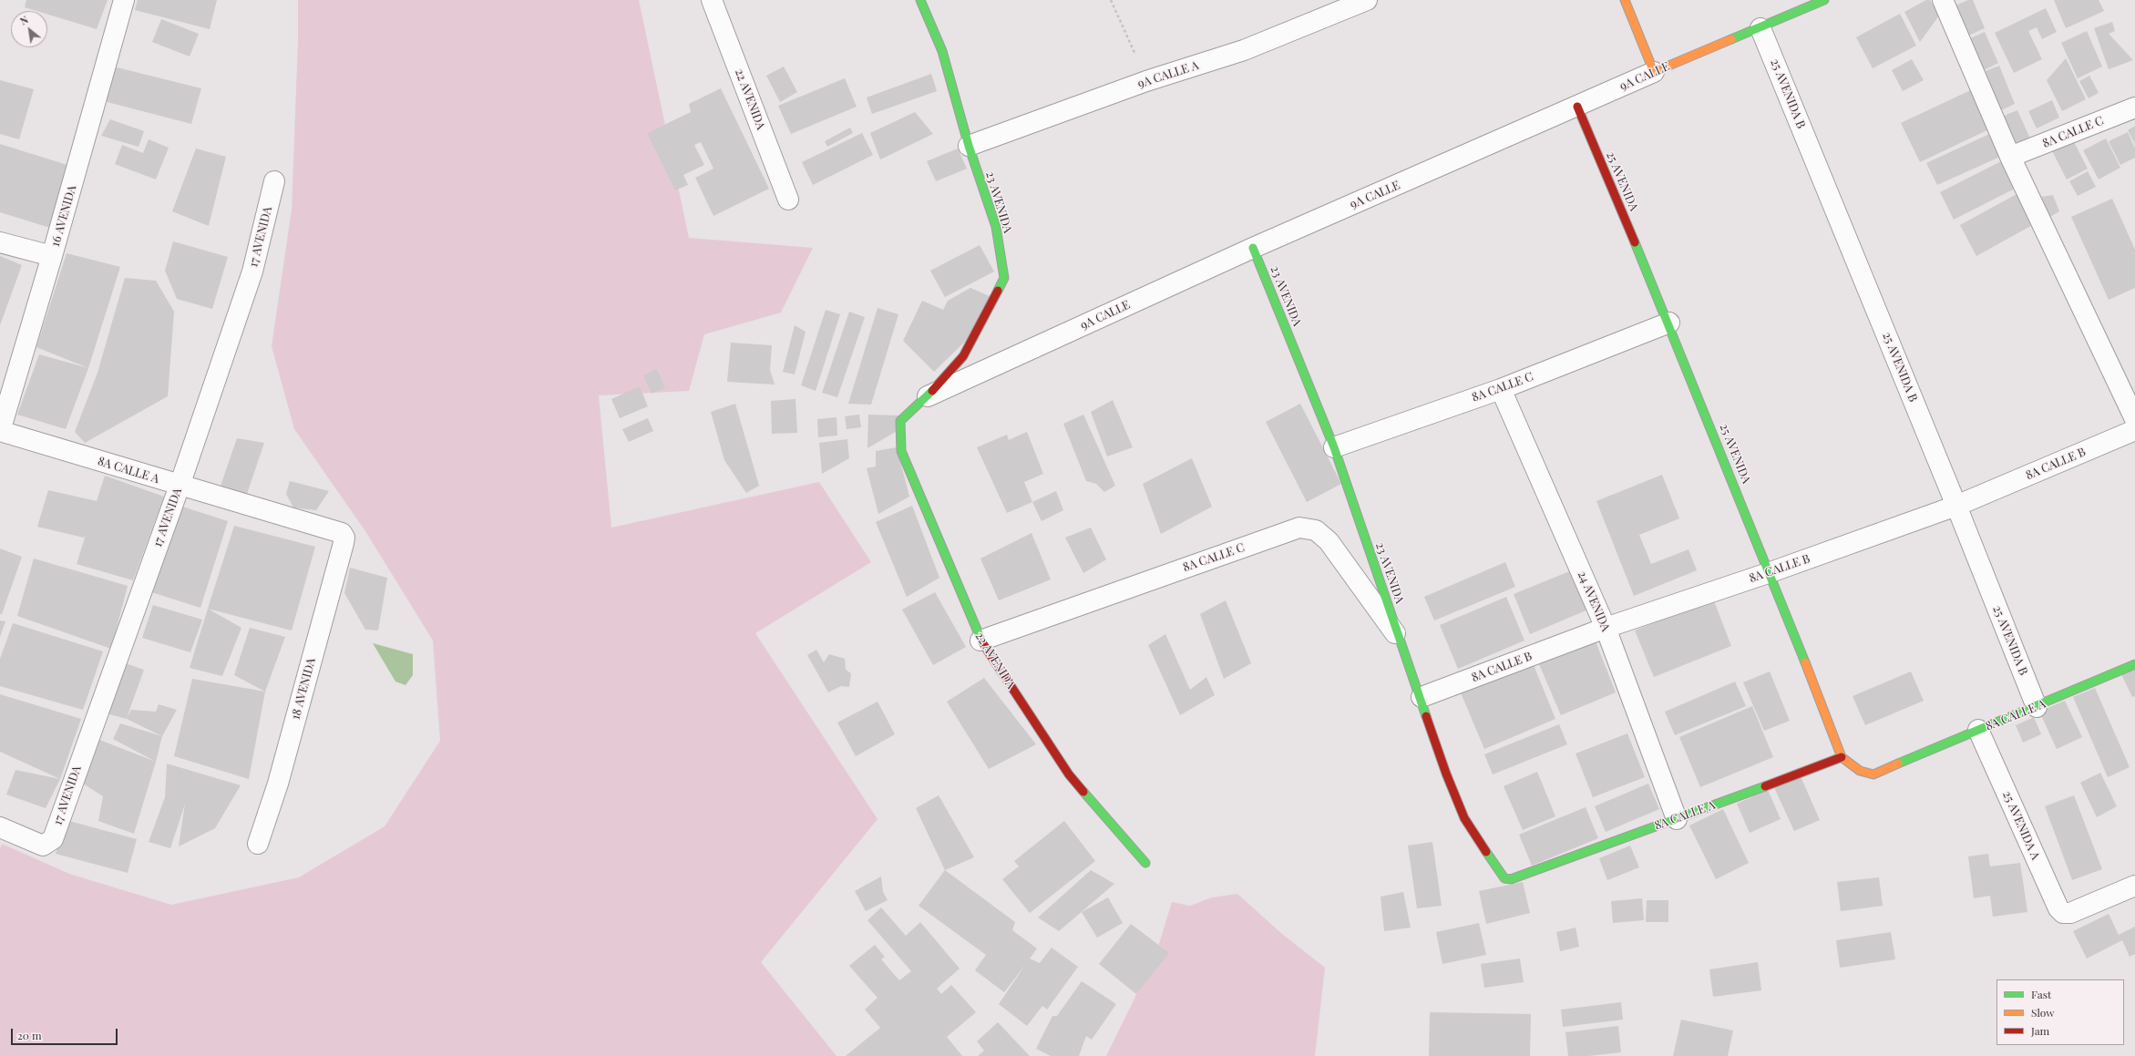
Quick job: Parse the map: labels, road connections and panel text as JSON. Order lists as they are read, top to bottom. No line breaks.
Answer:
{"streets":{"street":["9A CALLE A","9A CALLE","25 AVENIDA B","22 AVENIDA","8A CALLE C","25 AVENIDA","23 AVENIDA","16 AVENIDA","17 AVENIDA","8A CALLE B","8A CALLE A","24 AVENIDA","18 AVENIDA","25 AVENIDA A"]},"crossings":[["9A CALLE A","23 AVENIDA"],["9A CALLE","25 AVENIDA B"],["9A CALLE","22 AVENIDA"],["9A CALLE","25 AVENIDA"],["9A CALLE","23 AVENIDA"],["25 AVENIDA B","8A CALLE B"],["25 AVENIDA B","8A CALLE A"],["22 AVENIDA","8A CALLE C"],["22 AVENIDA","23 AVENIDA"],["8A CALLE C","25 AVENIDA"],["8A CALLE C","23 AVENIDA"],["8A CALLE C","24 AVENIDA"],["25 AVENIDA","8A CALLE B"],["25 AVENIDA","8A CALLE A"],["23 AVENIDA","8A CALLE B"],["23 AVENIDA","8A CALLE A"],["16 AVENIDA","8A CALLE A"],["17 AVENIDA","8A CALLE A"],["8A CALLE B","24 AVENIDA"],["8A CALLE A","24 AVENIDA"],["8A CALLE A","18 AVENIDA"],["8A CALLE A","25 AVENIDA A"]],"legend":["Fast","Slow","Jam"],"scale_bar":"20 m","north":"top left"}
